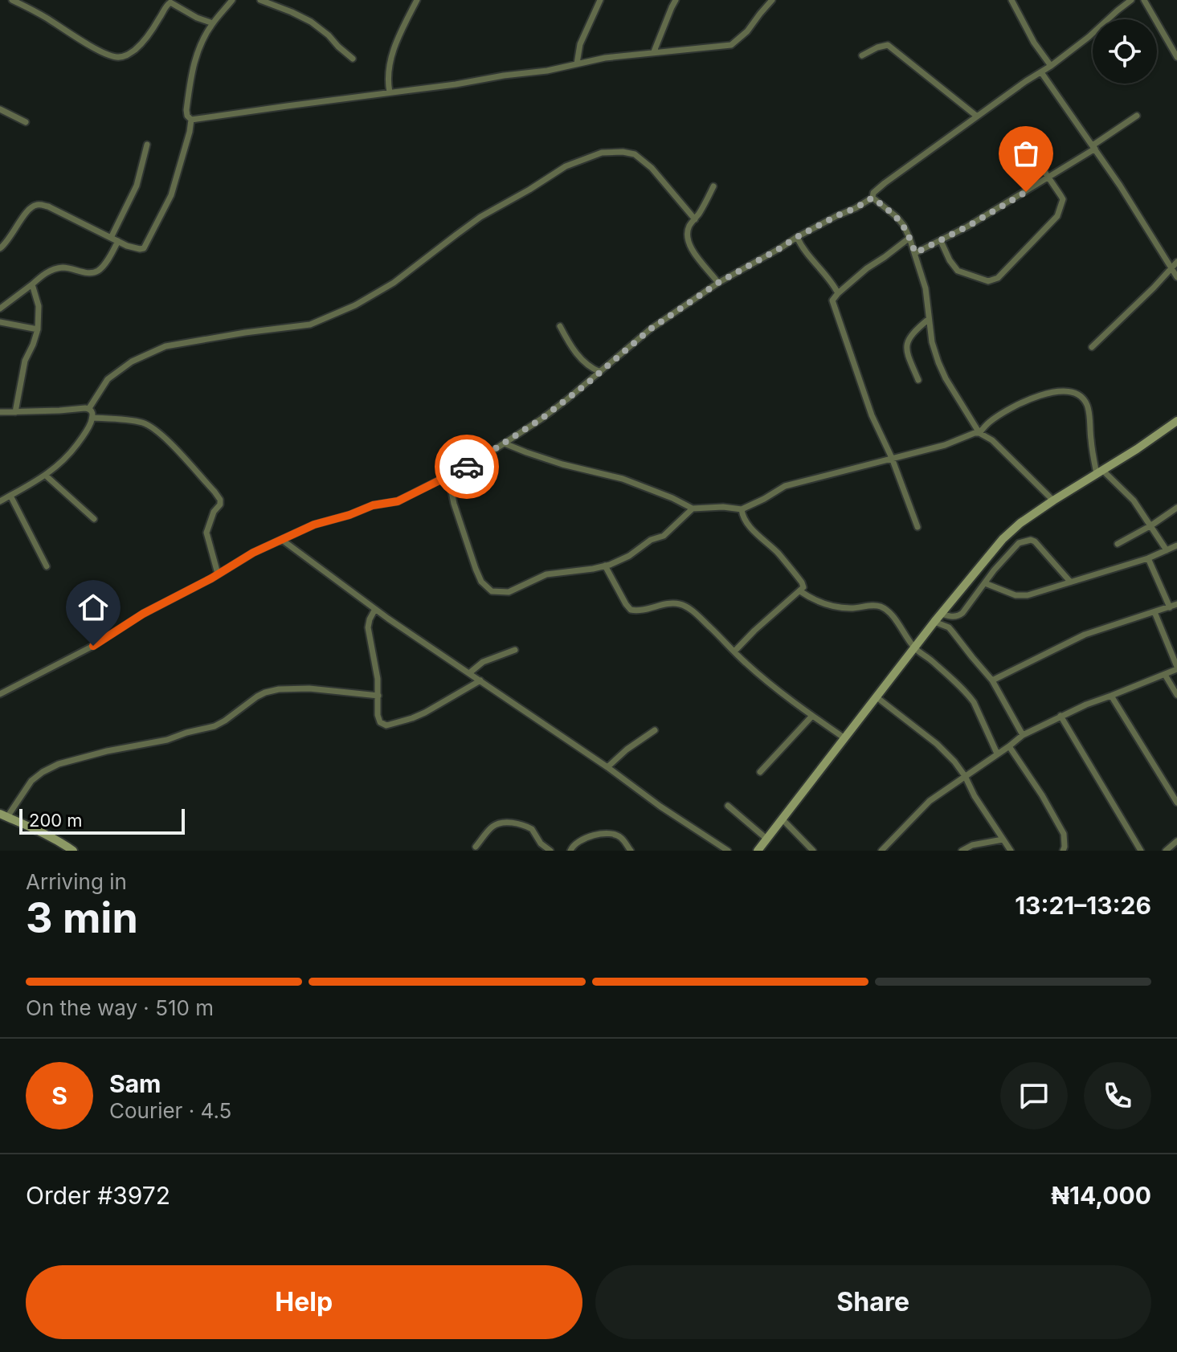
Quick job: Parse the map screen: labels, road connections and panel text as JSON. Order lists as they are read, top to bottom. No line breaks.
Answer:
{"scale_bar":"200 m","page":{"scale":"200 m","heading":["3 min","Arriving in","13:21–13:26"],"panel":["Sam","Courier · 4.5","Order #3972","₦14,000"],"bar":"On the way · 510 m","round":"S","buttons":["Help","Share"]}}
